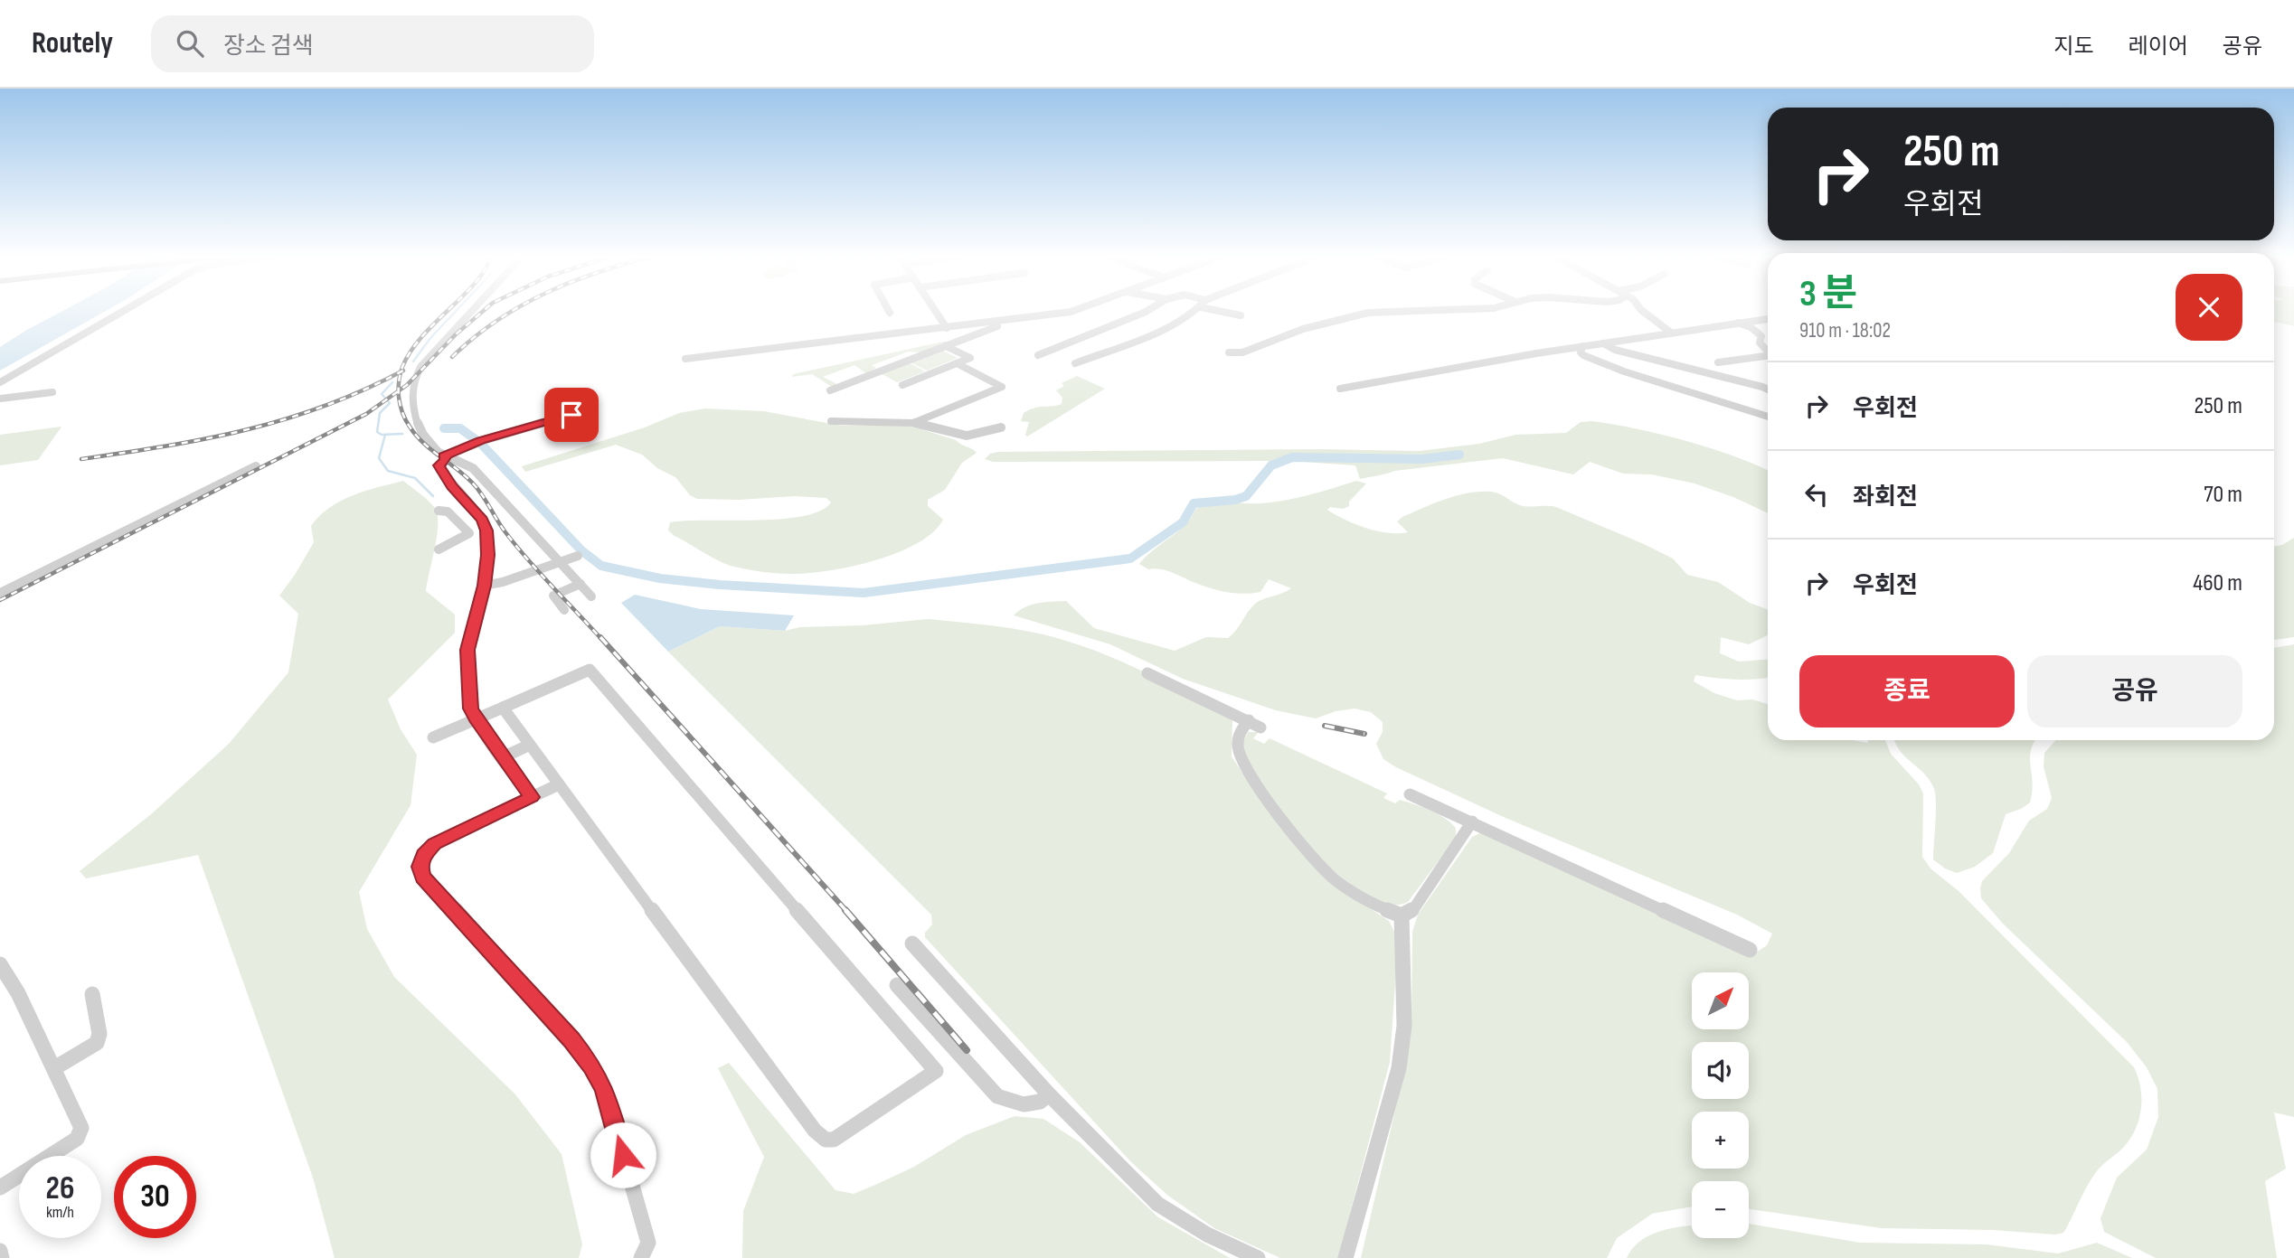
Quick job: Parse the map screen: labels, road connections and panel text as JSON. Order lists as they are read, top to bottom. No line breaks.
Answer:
{"north":"top right","page":{"header":"Routely","search":"장소 검색","nav":["지도","레이어","공유"],"turn":["250 m","우회전"],"heading":["3 분","910 m · 18:02"],"list":[{"name":"우회전","value":"250 m"},{"name":"좌회전","value":"70 m"},{"name":"우회전","value":"460 m"}],"buttons":["종료","공유"],"map_buttons":["+","−"],"speed":"26 km/h","limit":"30"}}
